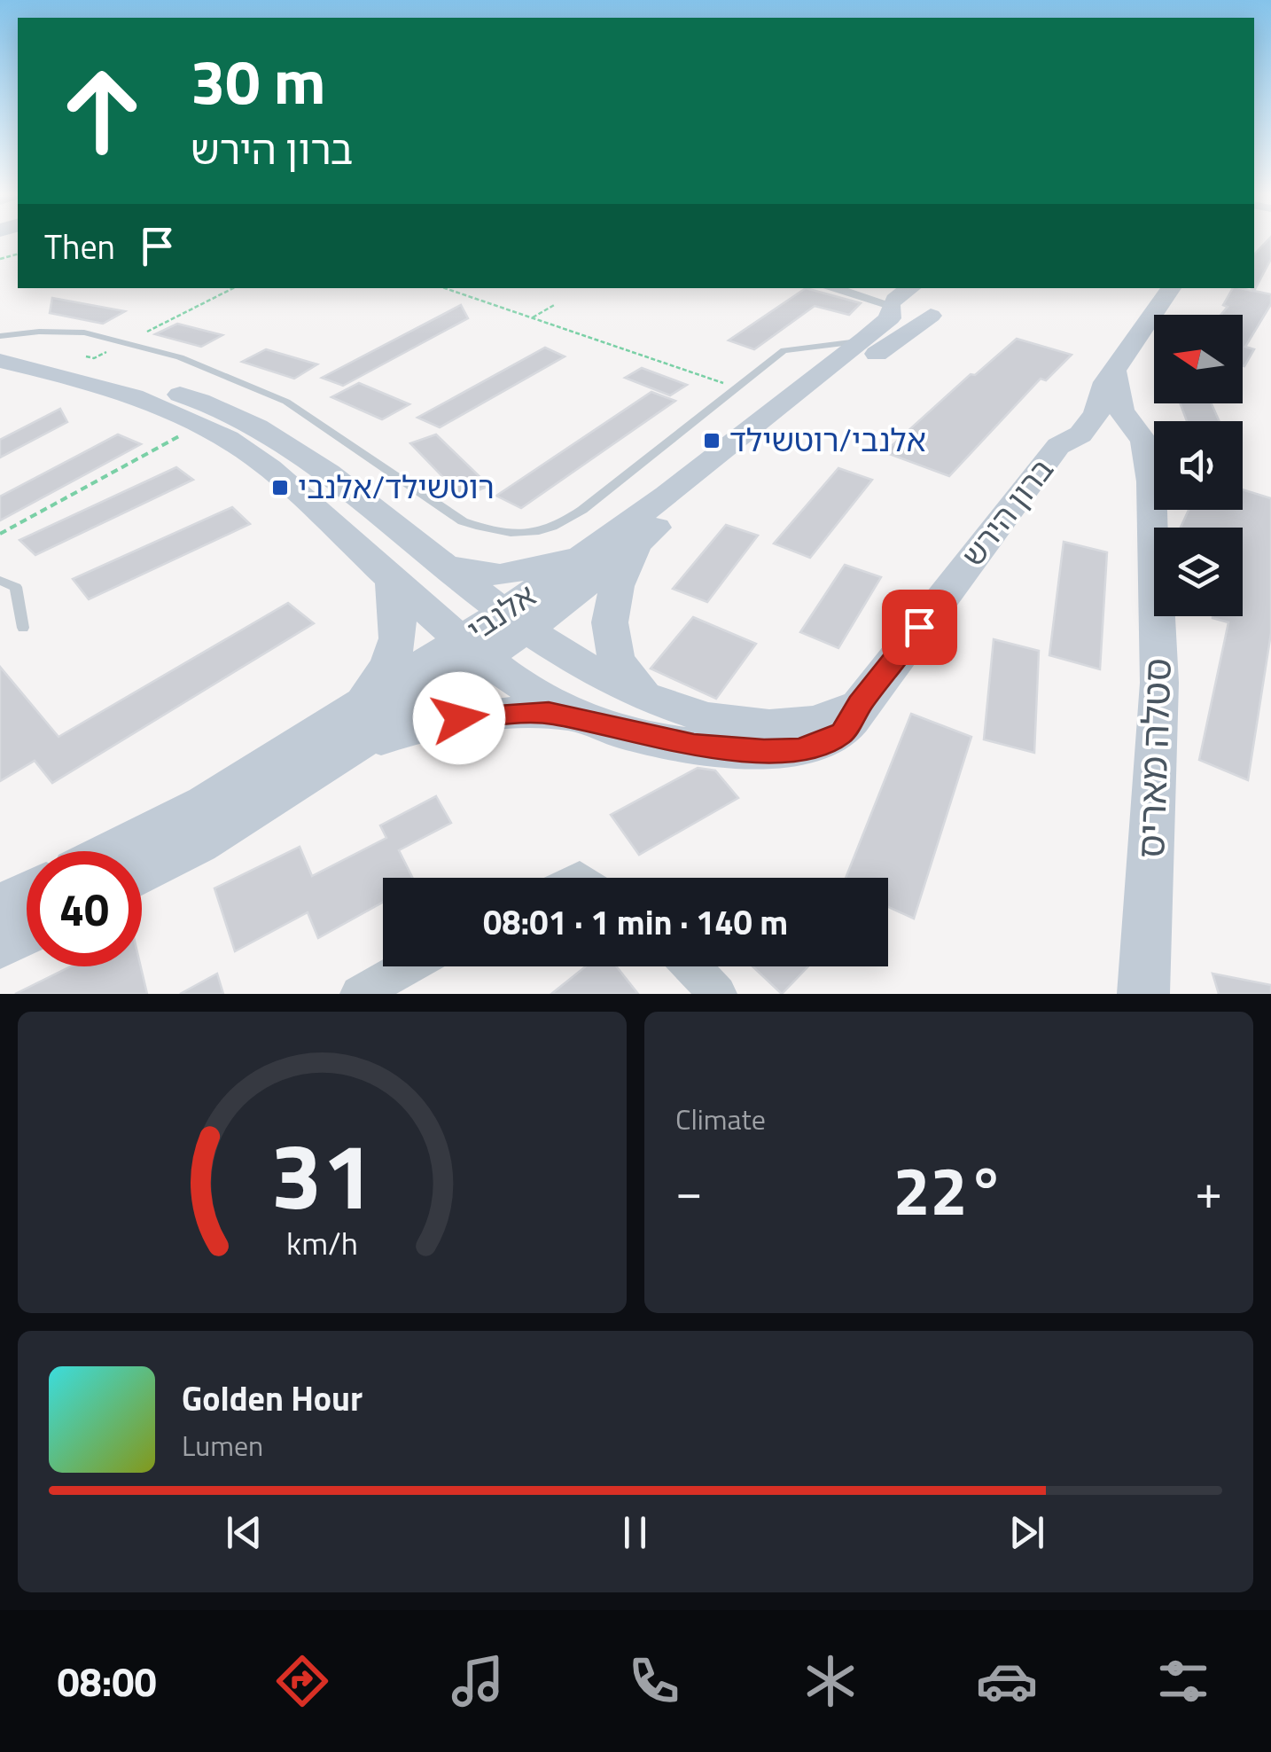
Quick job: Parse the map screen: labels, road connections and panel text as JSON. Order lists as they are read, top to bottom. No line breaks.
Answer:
{"streets":{"street":["ברון הירש","אלנבי","סטלה מאריס"]},"crossings":[["ברון הירש","אלנבי"],["ברון הירש","סטלה מאריס"]],"places":{"transit":["אלנבי/רוטשילד","רוטשילד/אלנבי"]},"north":"left","page":{"turn":["30 m","ברון הירש"],"then":"Then","limit":"40","trip":"08:01 · 1 min · 140 m","tile":"Climate","heat":["−","22°","+"],"song":["Golden Hour","Lumen"],"tabs":"08:00","gauge":["31","km/h"]}}
